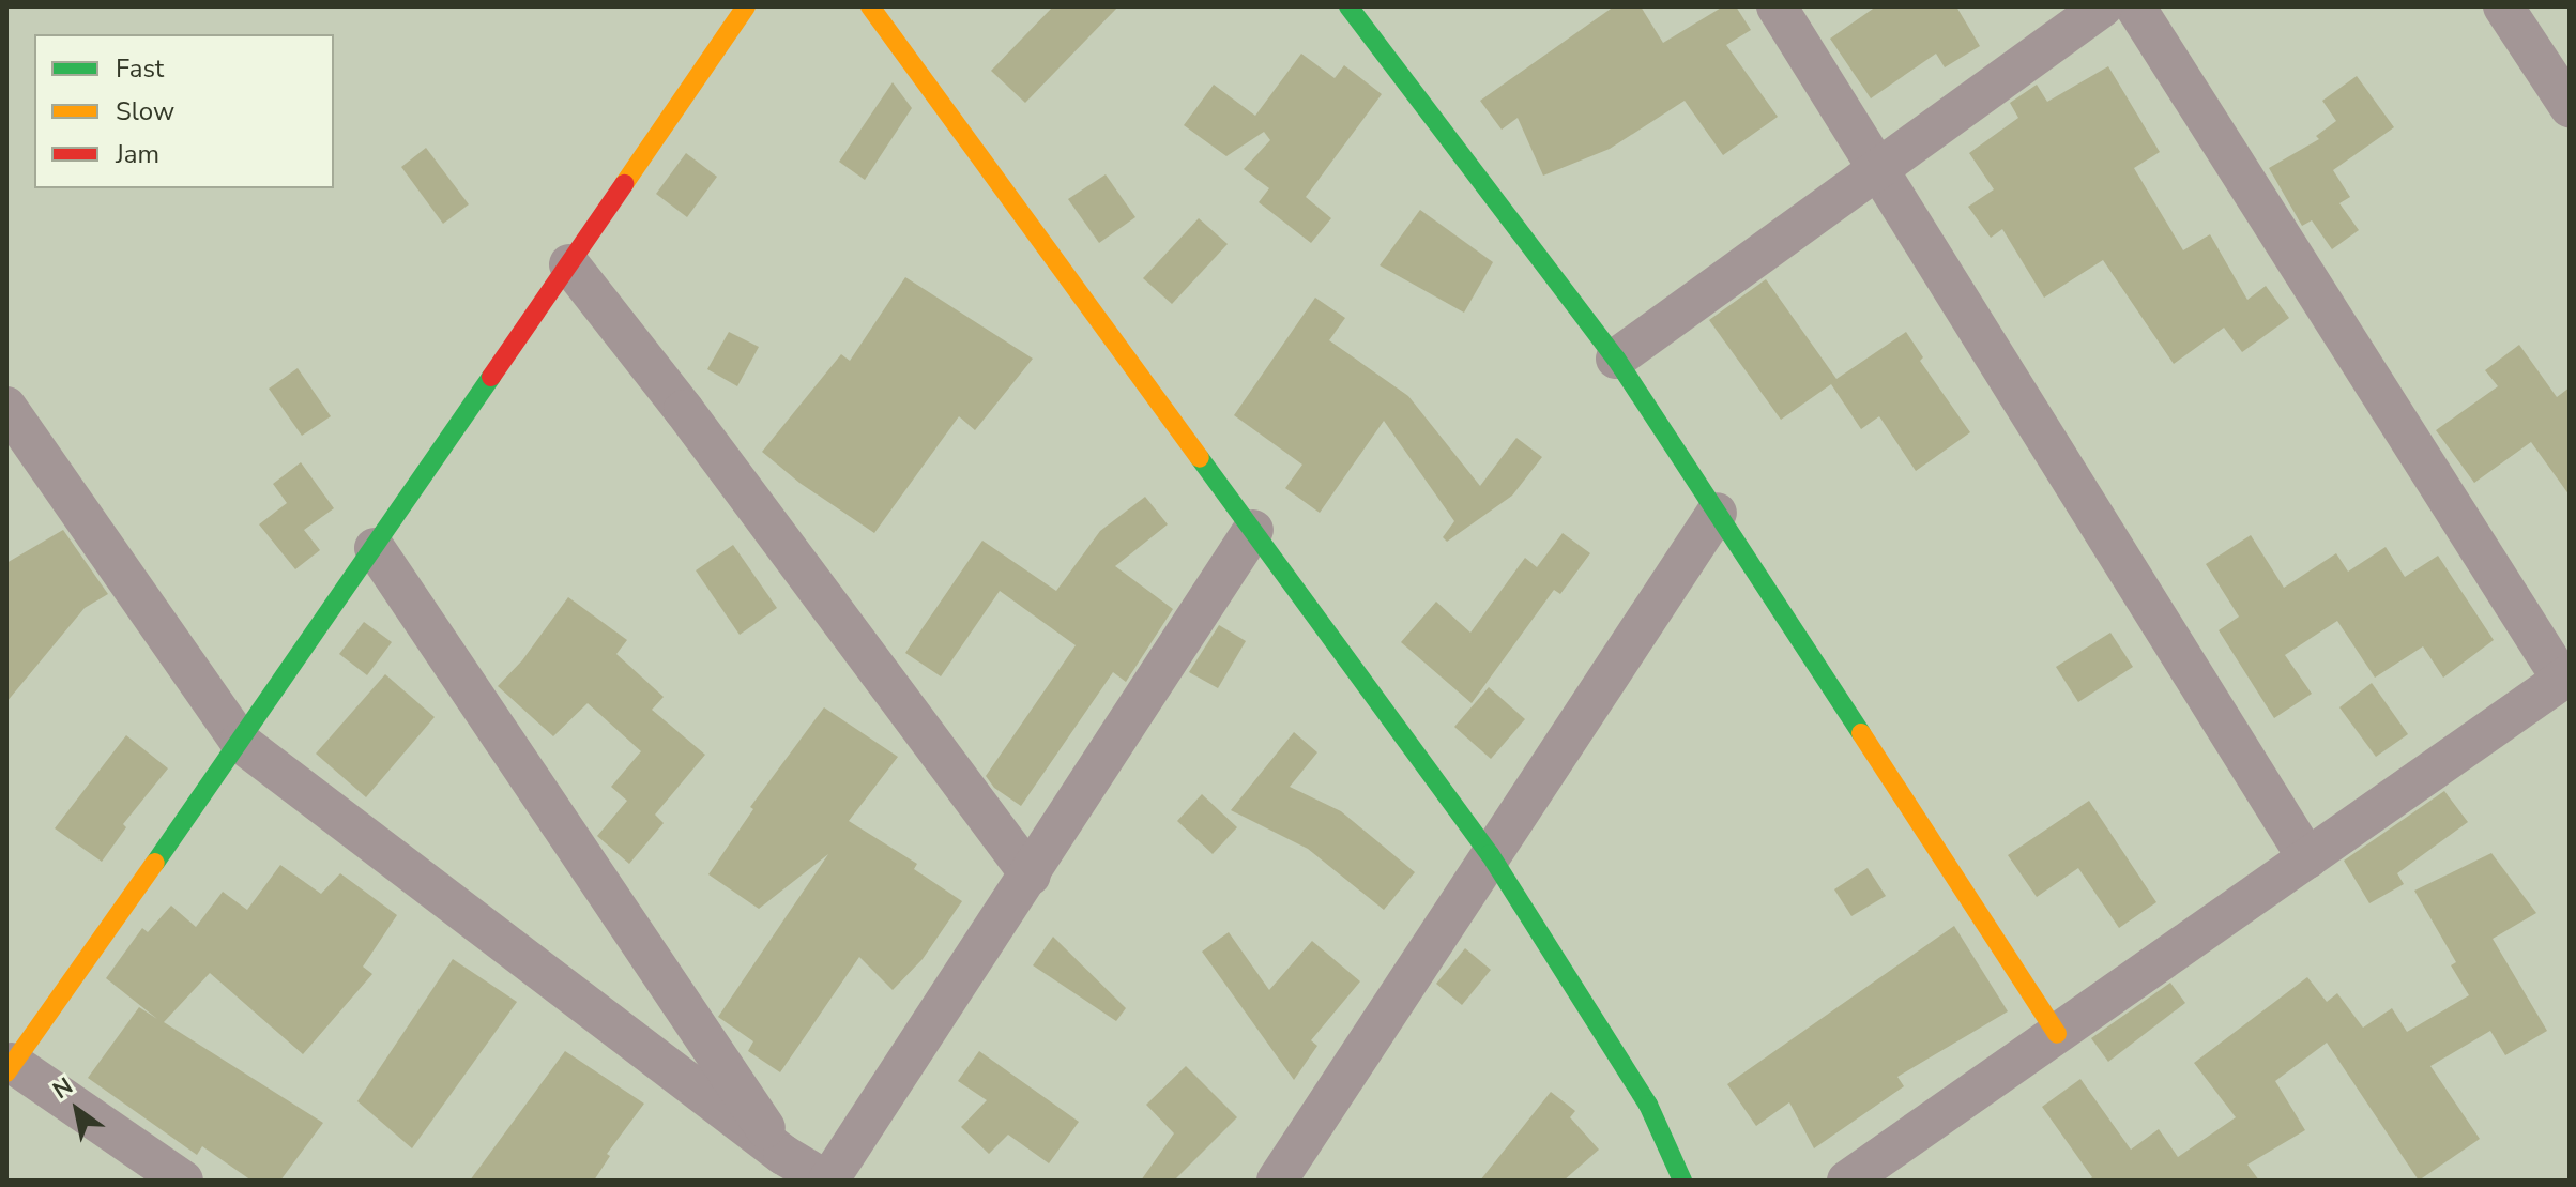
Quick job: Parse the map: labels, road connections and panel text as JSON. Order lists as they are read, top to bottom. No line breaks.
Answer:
{"legend":["Fast","Slow","Jam"],"north":"top left"}
